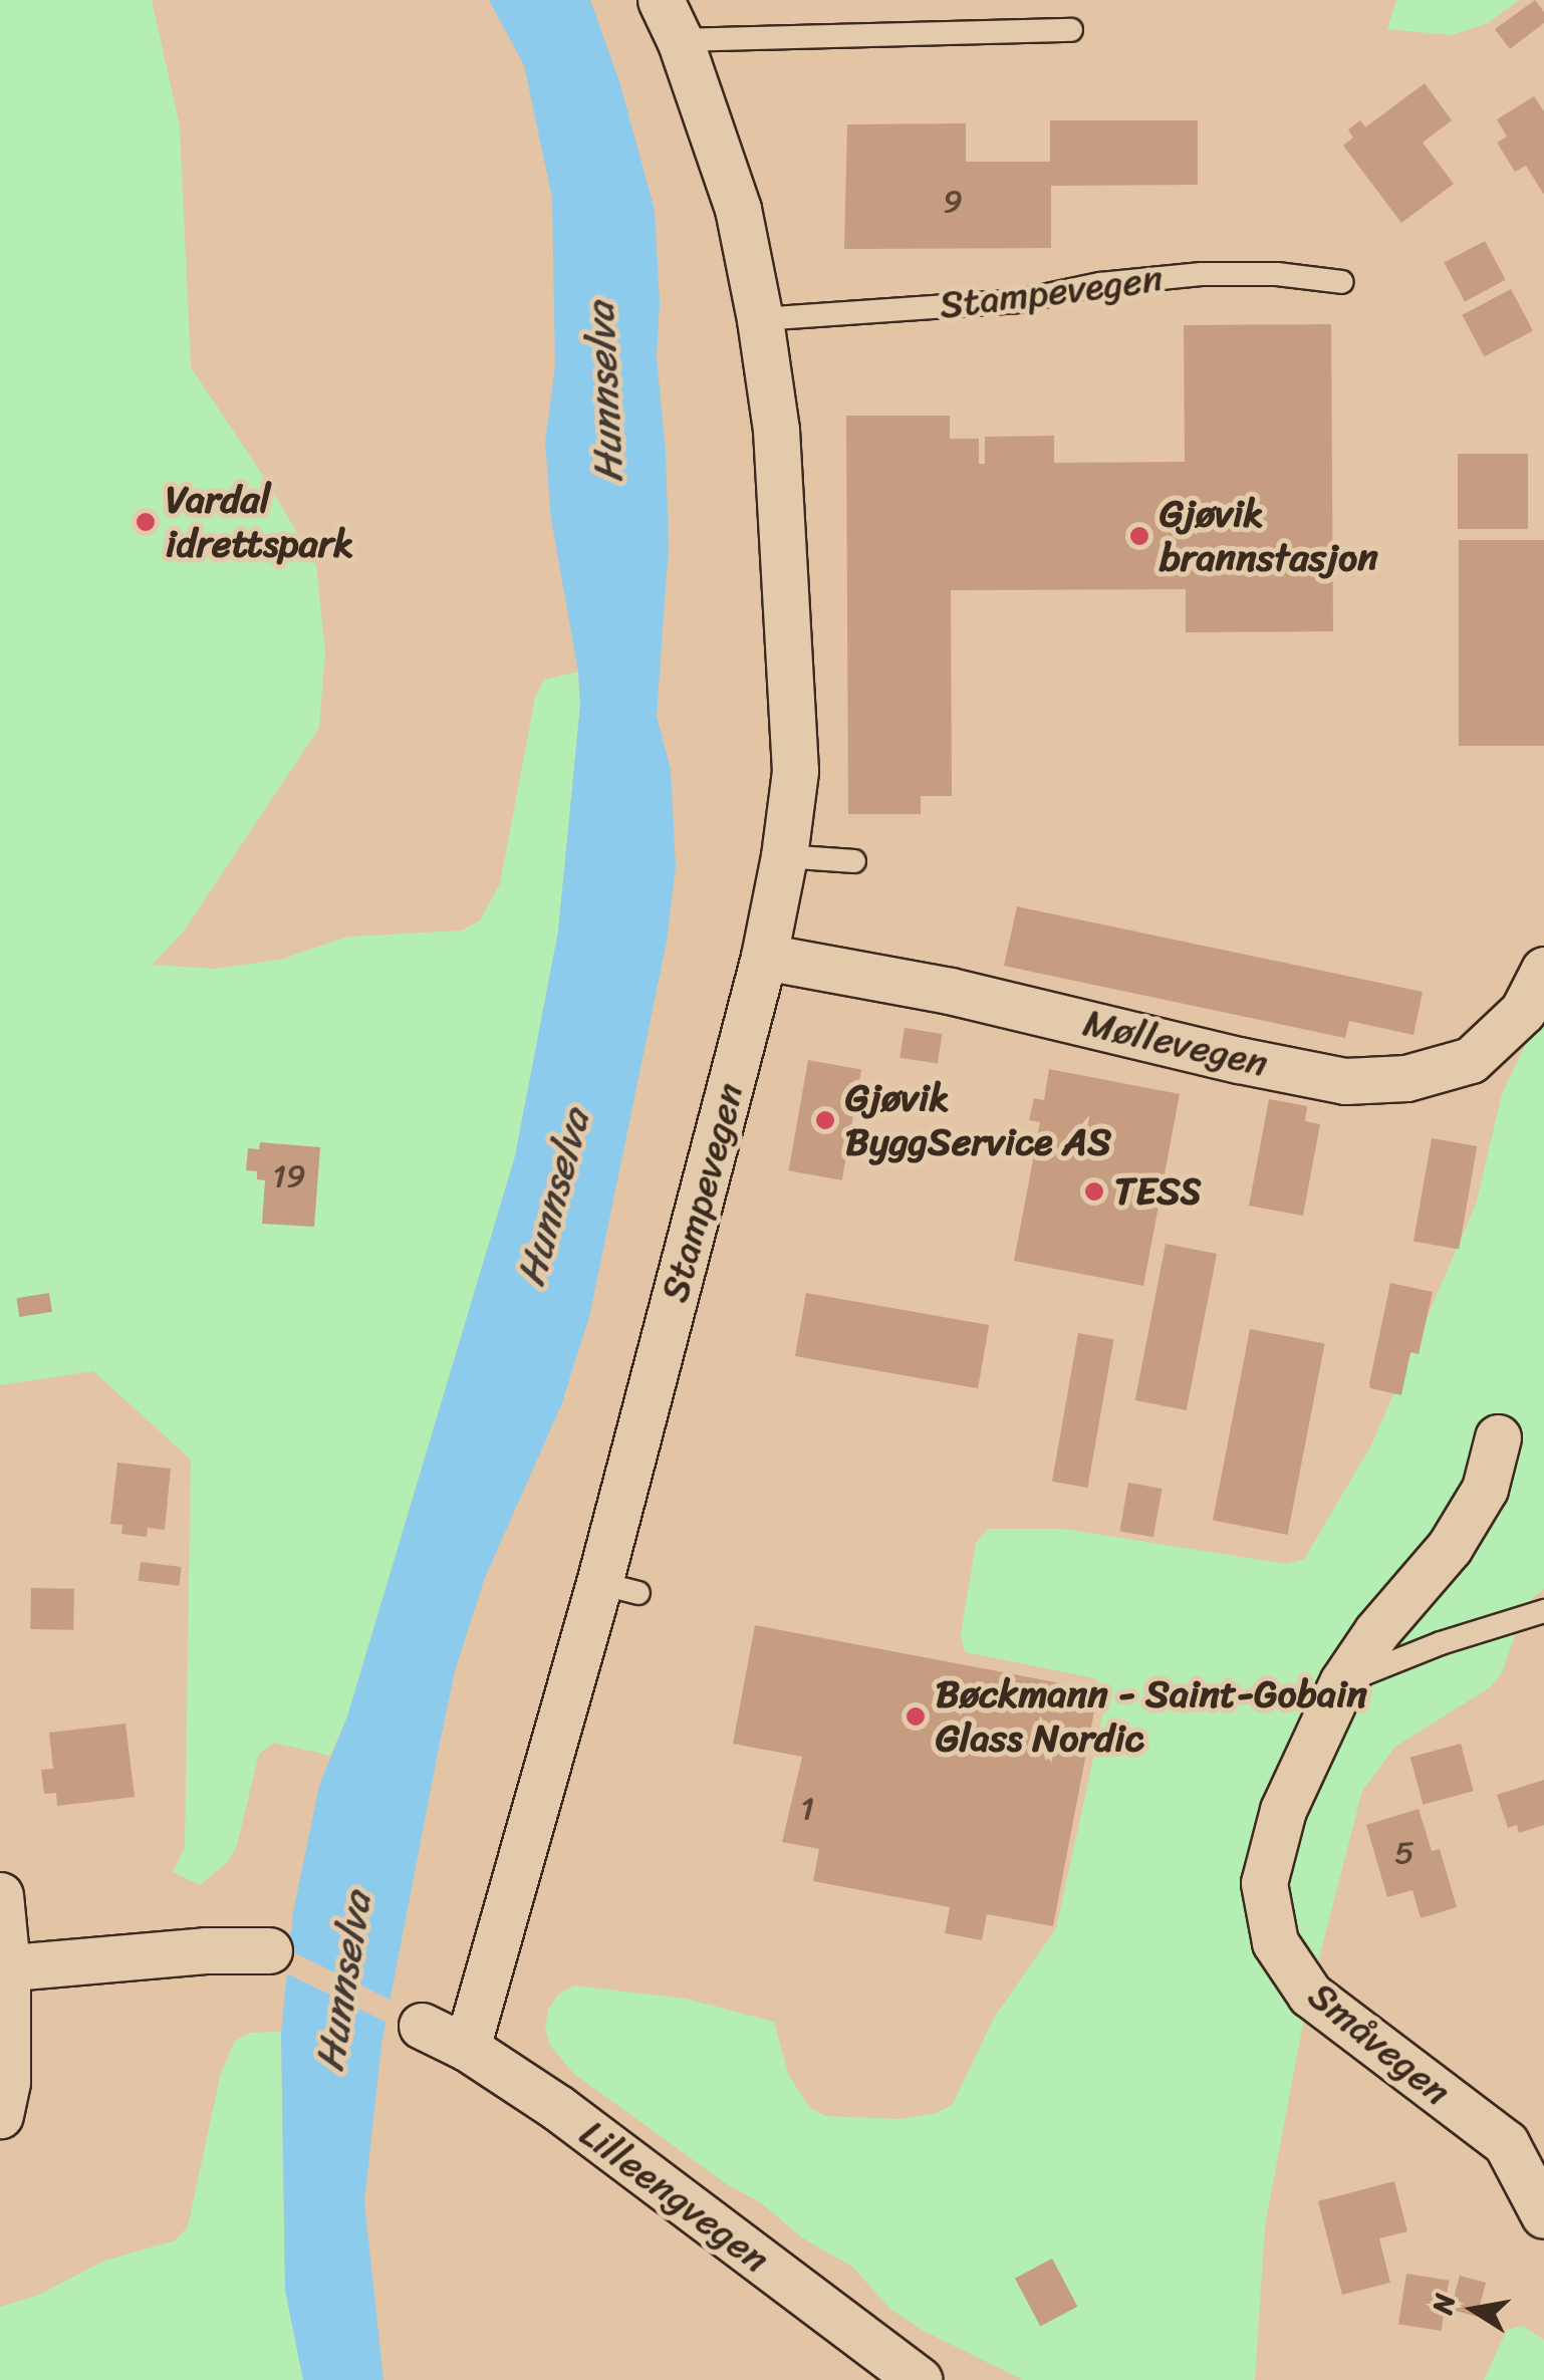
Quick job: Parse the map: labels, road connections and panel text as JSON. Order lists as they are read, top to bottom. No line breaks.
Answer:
{"streets":{"street":["Stampevegen","Møllevegen","Småvegen","Lilleengvegen"]},"crossings":[["Stampevegen","Møllevegen"],["Stampevegen","Lilleengvegen"]],"water":["Hunnselva"],"places":["Vardal idrettspark","Gjøvik brannstasjon","Gjøvik ByggService AS","TESS","Bøckmann - Saint-Gobain Glass Nordic"],"house_numbers":["9","19","1","5"],"north":"left"}
